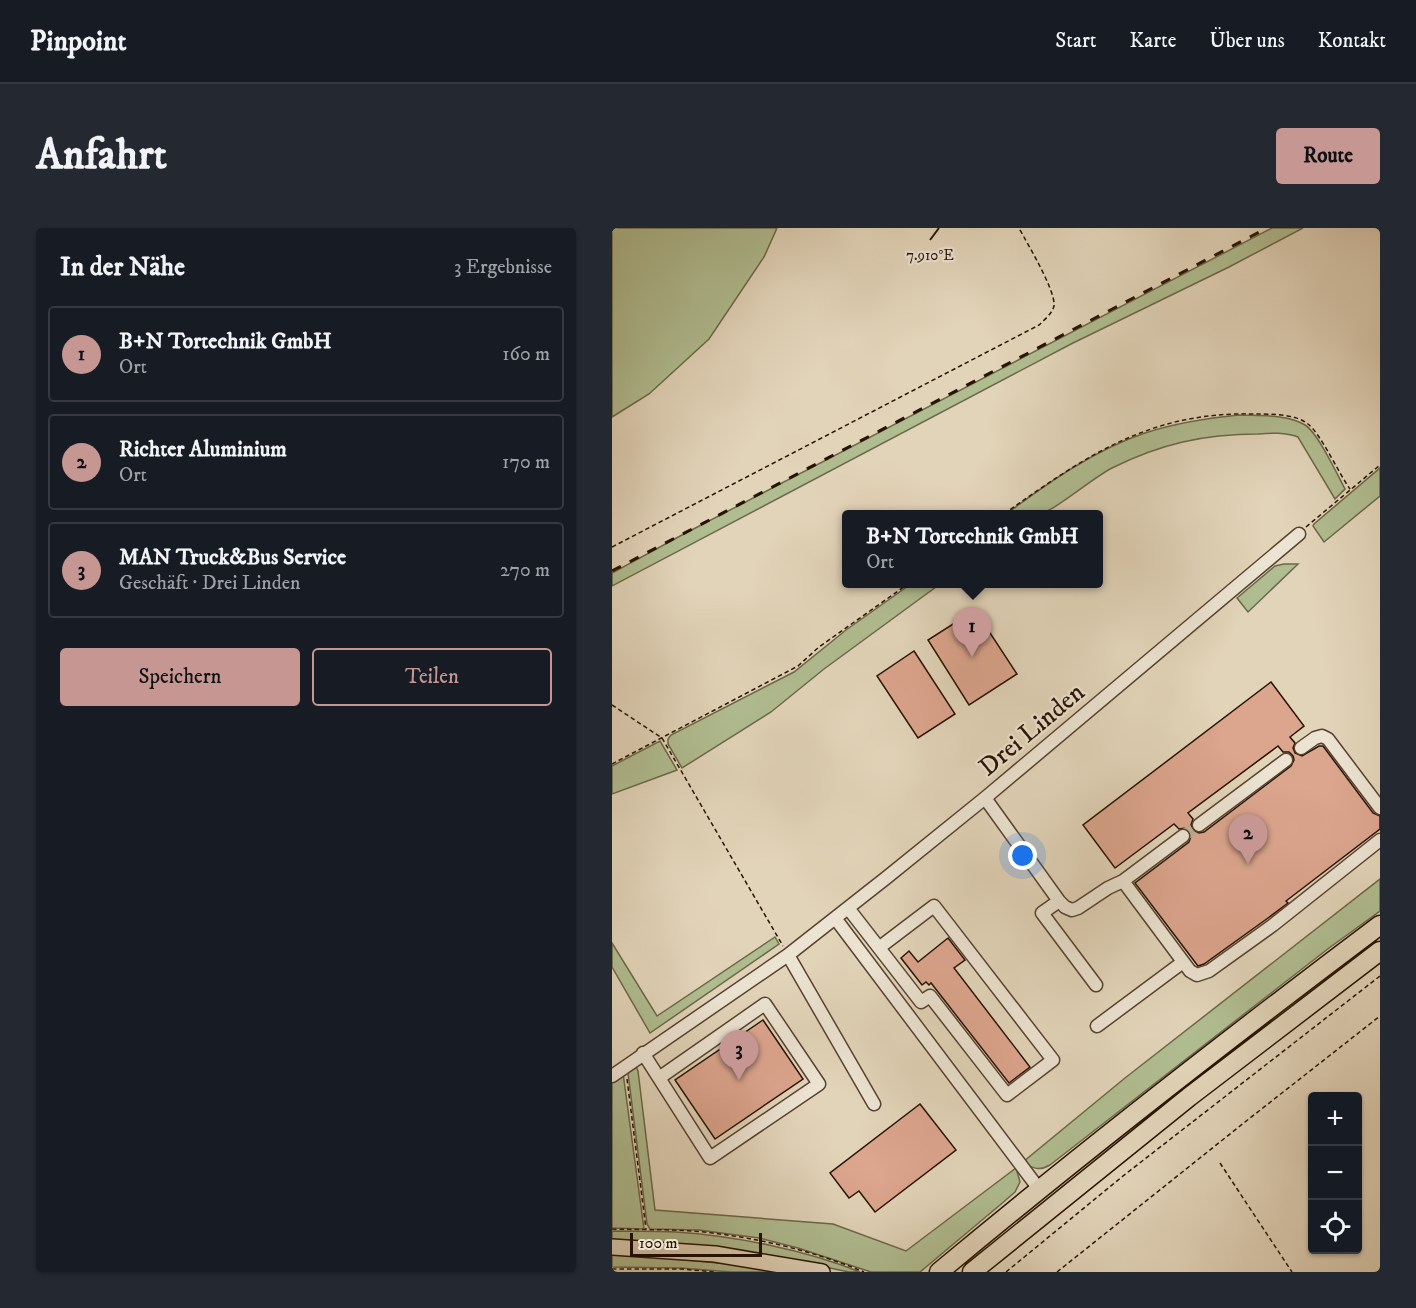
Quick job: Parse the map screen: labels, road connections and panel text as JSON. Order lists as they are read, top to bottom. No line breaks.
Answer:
{"streets":{"street":["Drei Linden"]},"scale_bar":"100 m","page":{"header":"Pinpoint","nav":["Start","Karte","Über uns","Kontakt"],"buttons":["Route",["Speichern","Teilen"]],"title":"Anfahrt","heading":["In der Nähe","3 Ergebnisse"],"list":[{"mark":"1","name":"B+N Tortechnik GmbH","note":"Ort","value":"160 m"},{"mark":"2","name":"Richter Aluminium","note":"Ort","value":"170 m"},{"mark":"3","name":"MAN Truck&Bus Service","note":"Geschäft · Drei Linden","value":"270 m"}],"popup":["B+N Tortechnik GmbH","Ort"],"pins":["1","2","3"],"map_buttons":["+","−"],"scale":"100 m"},"coordinates":["7.910°E"]}
